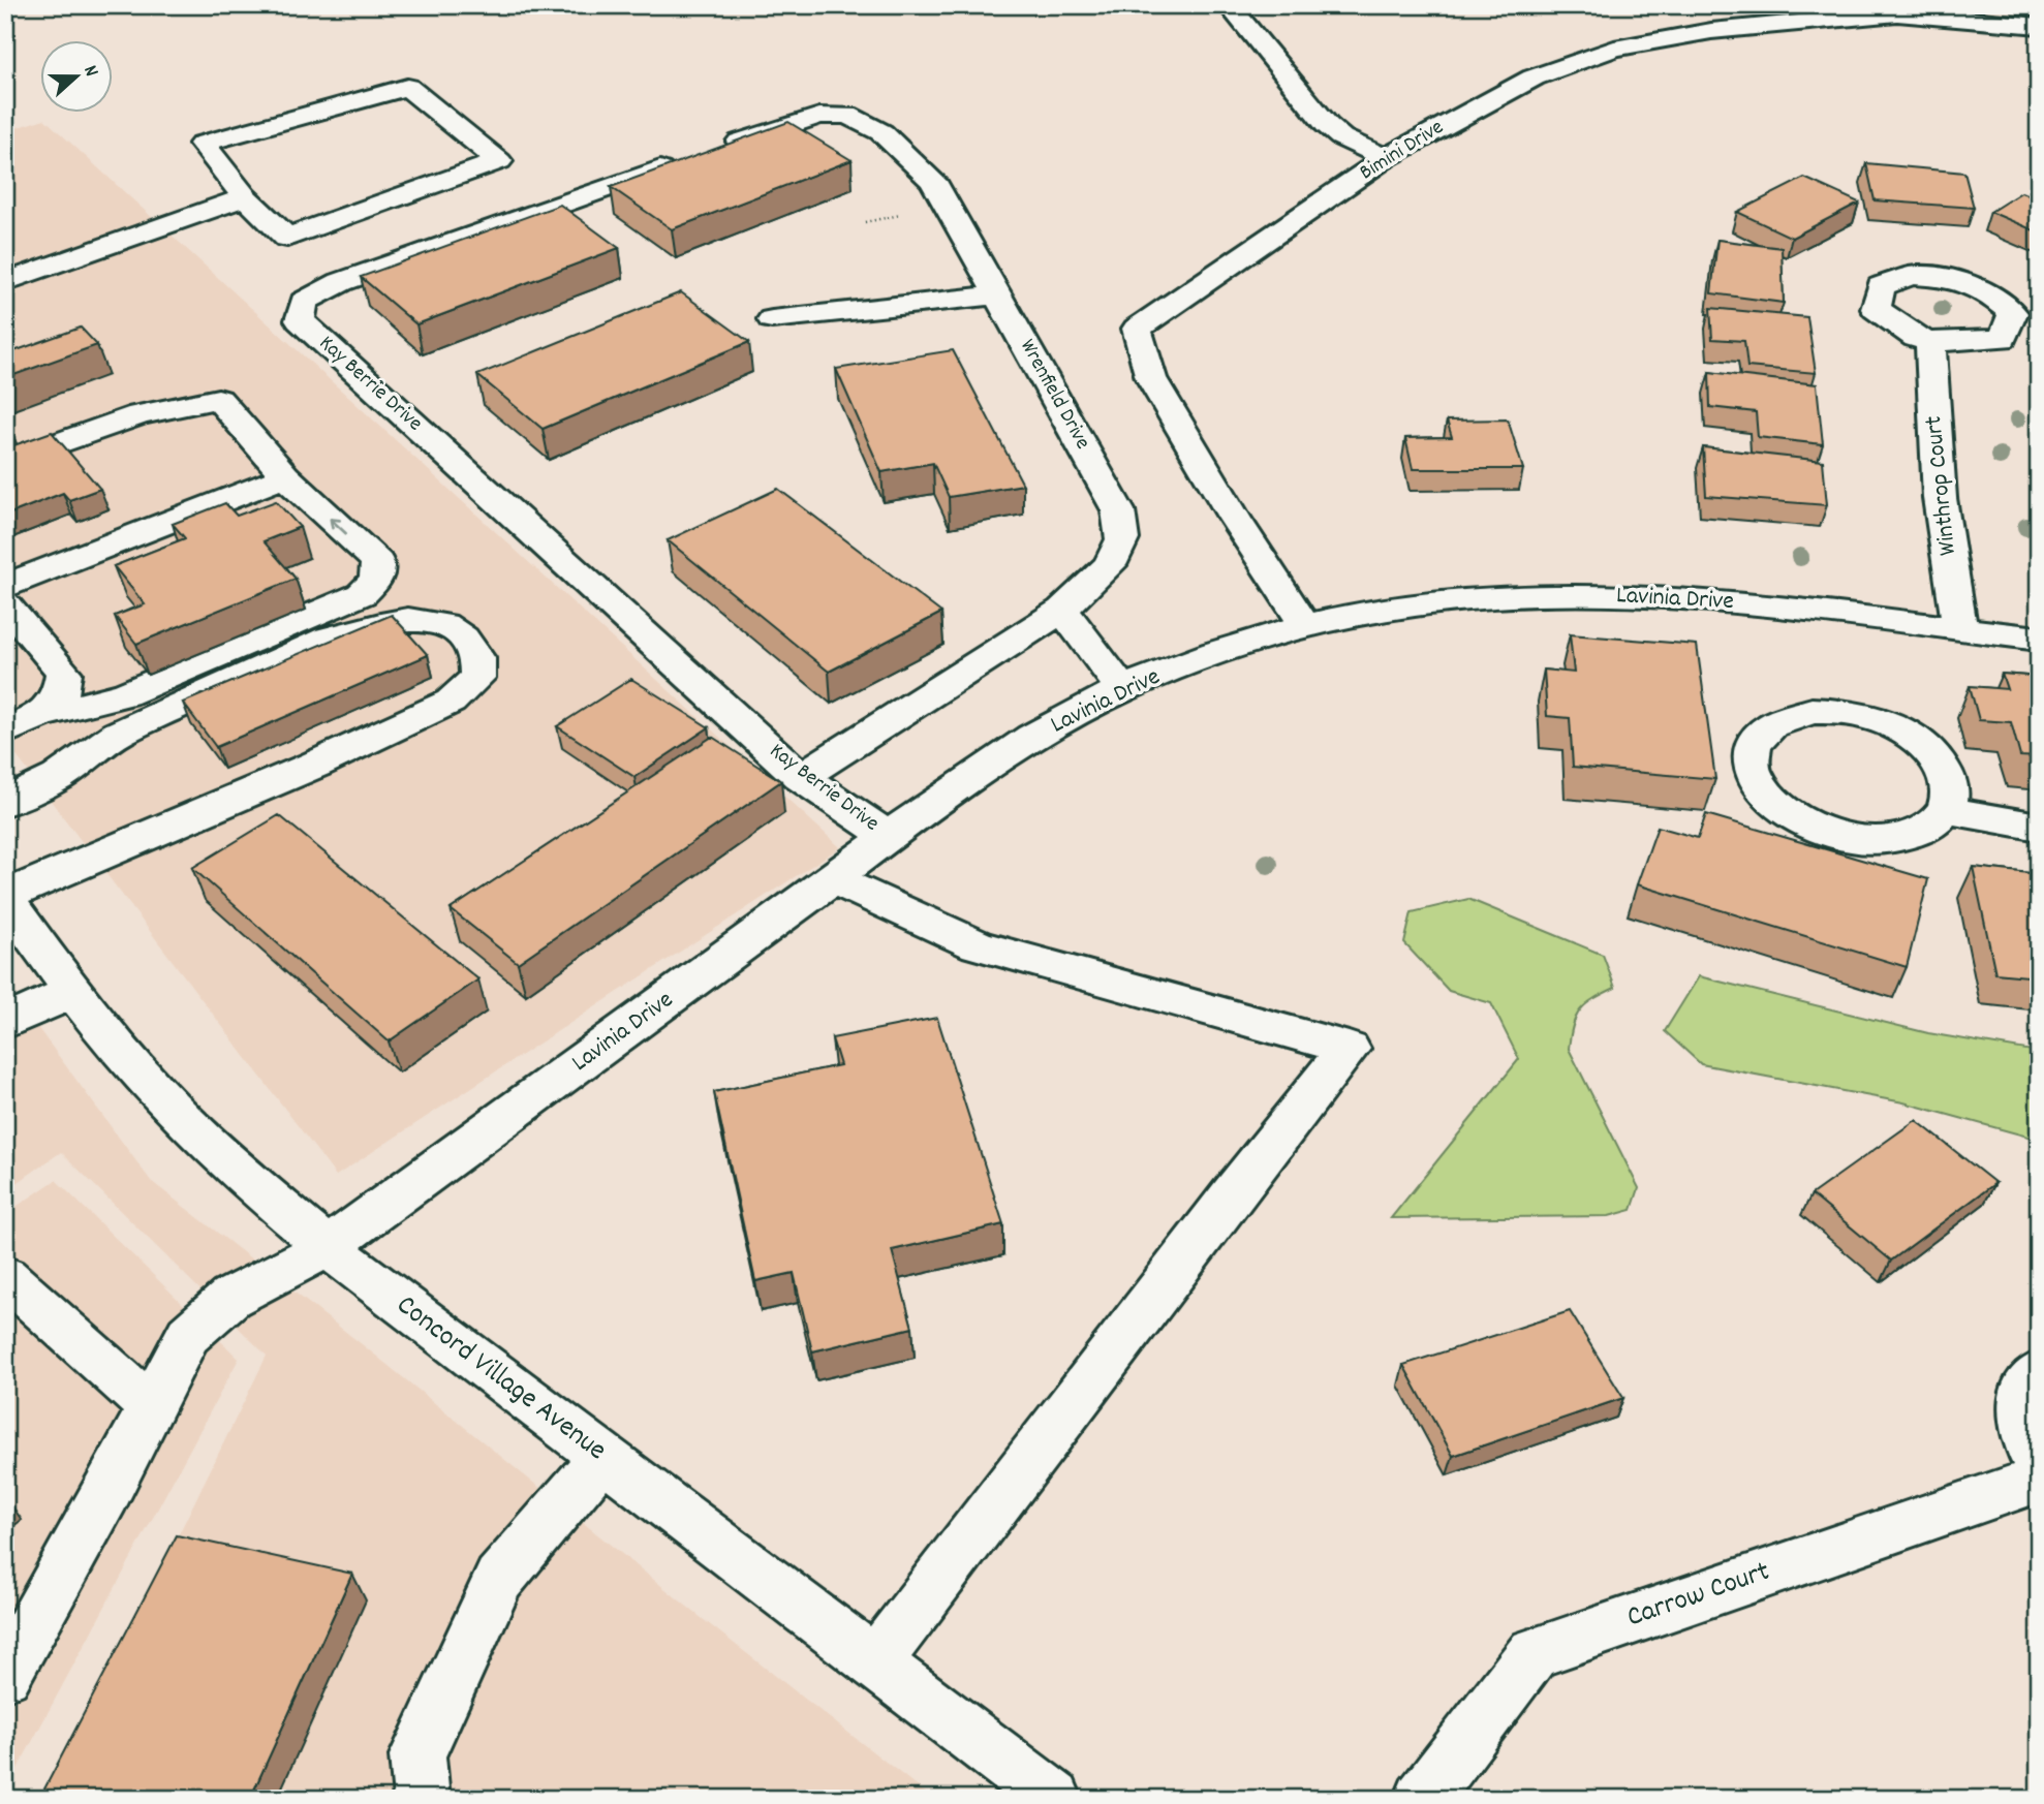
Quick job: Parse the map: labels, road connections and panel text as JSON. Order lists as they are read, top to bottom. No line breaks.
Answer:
{"streets":{"street":["Bimini Drive","Kay Berrie Drive","Wrenfield Drive","Winthrop Court","Lavinia Drive","Concord Village Avenue","Carrow Court"]},"crossings":[["Bimini Drive","Lavinia Drive"],["Kay Berrie Drive","Wrenfield Drive"],["Kay Berrie Drive","Lavinia Drive"],["Winthrop Court","Lavinia Drive"],["Lavinia Drive","Concord Village Avenue"]],"north":"right"}
